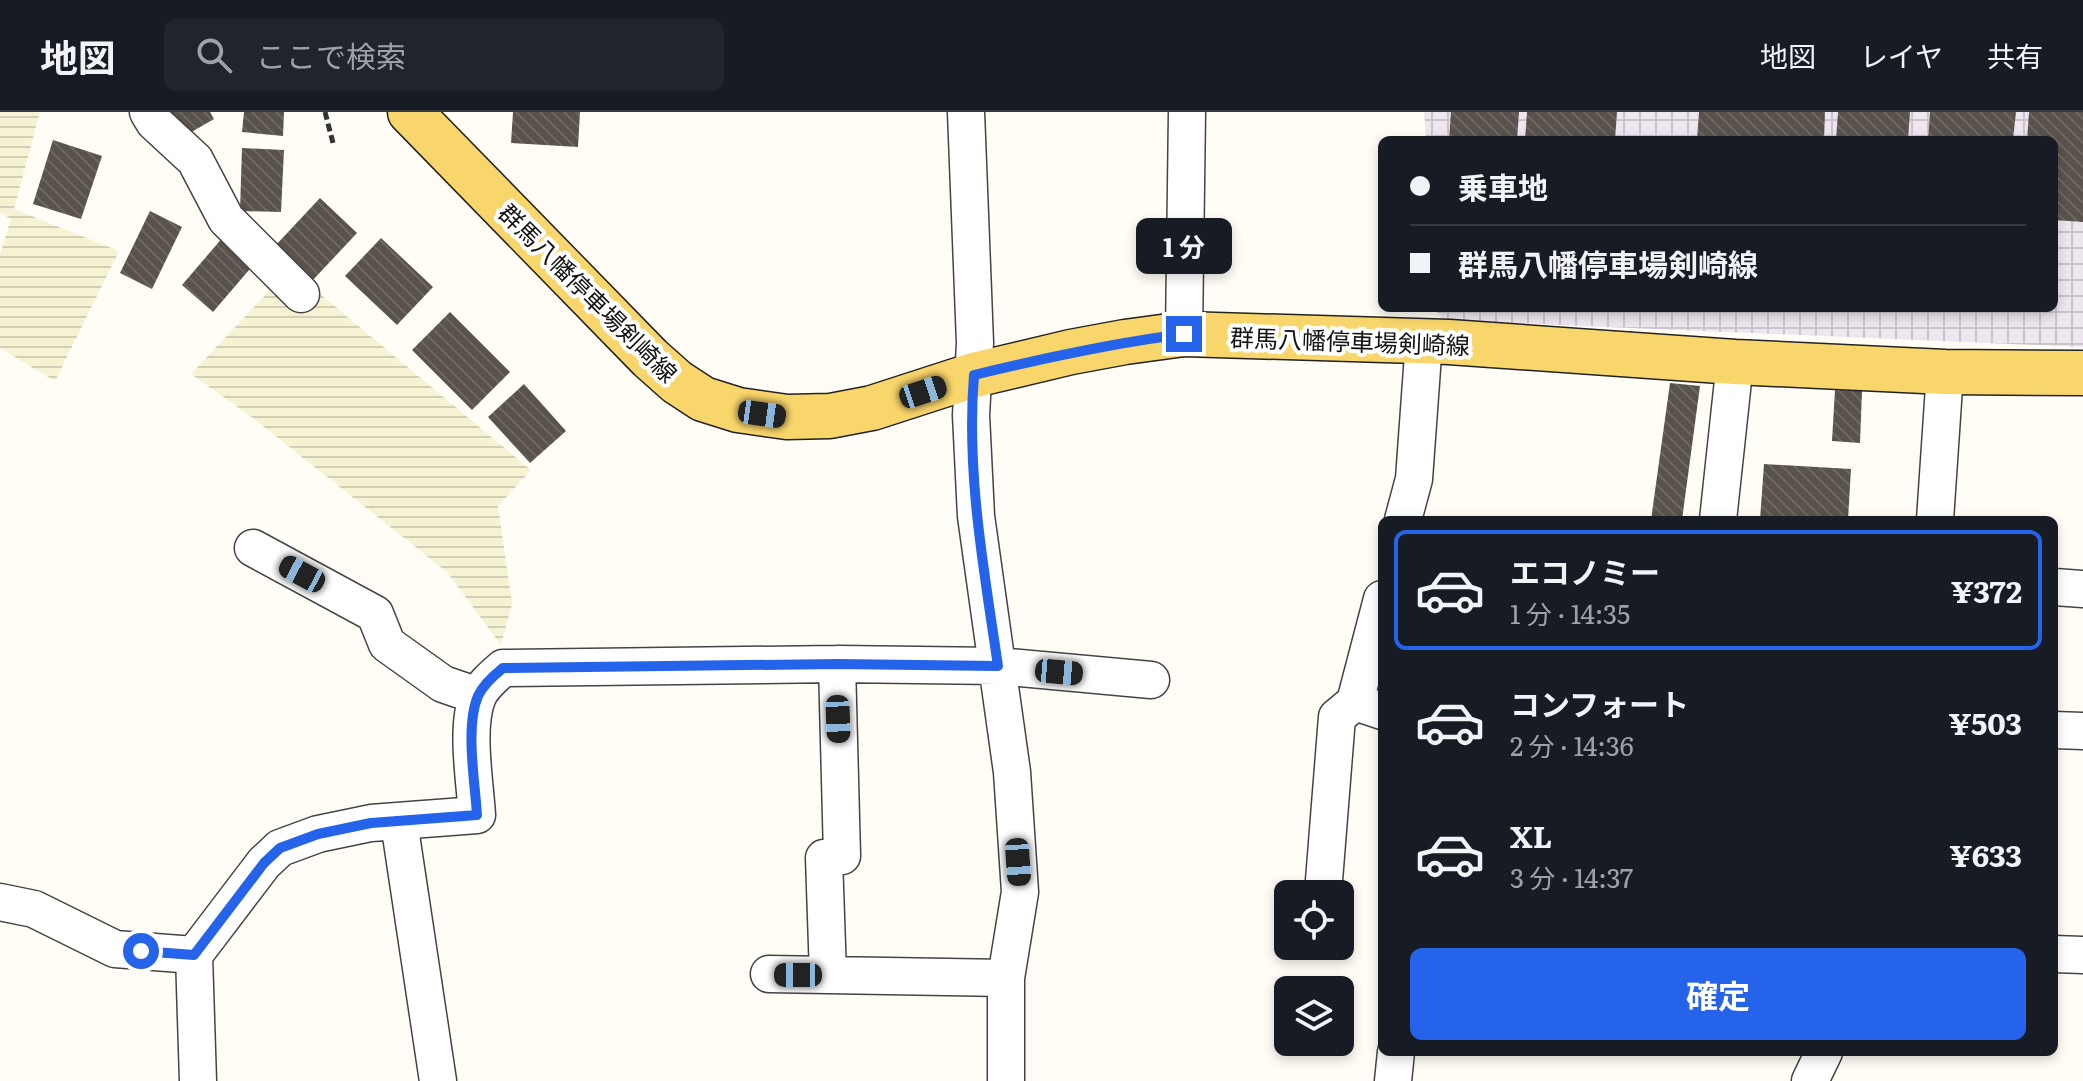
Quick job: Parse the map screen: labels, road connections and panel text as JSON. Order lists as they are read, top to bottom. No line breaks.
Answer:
{"streets":{"main road":["群馬八幡停車場剣崎線"]},"page":{"header":"地図","search":"ここで検索","nav":["地図","レイヤ","共有"],"banner":["乗車地","群馬八幡停車場剣崎線"],"bubble":"1 分","list":[{"name":"エコノミー","note":"1 分 · 14:35","value":"¥372"},{"name":"コンフォート","note":"2 分 · 14:36","value":"¥503"},{"name":"XL","note":"3 分 · 14:37","value":"¥633"}],"buttons":"確定"}}
